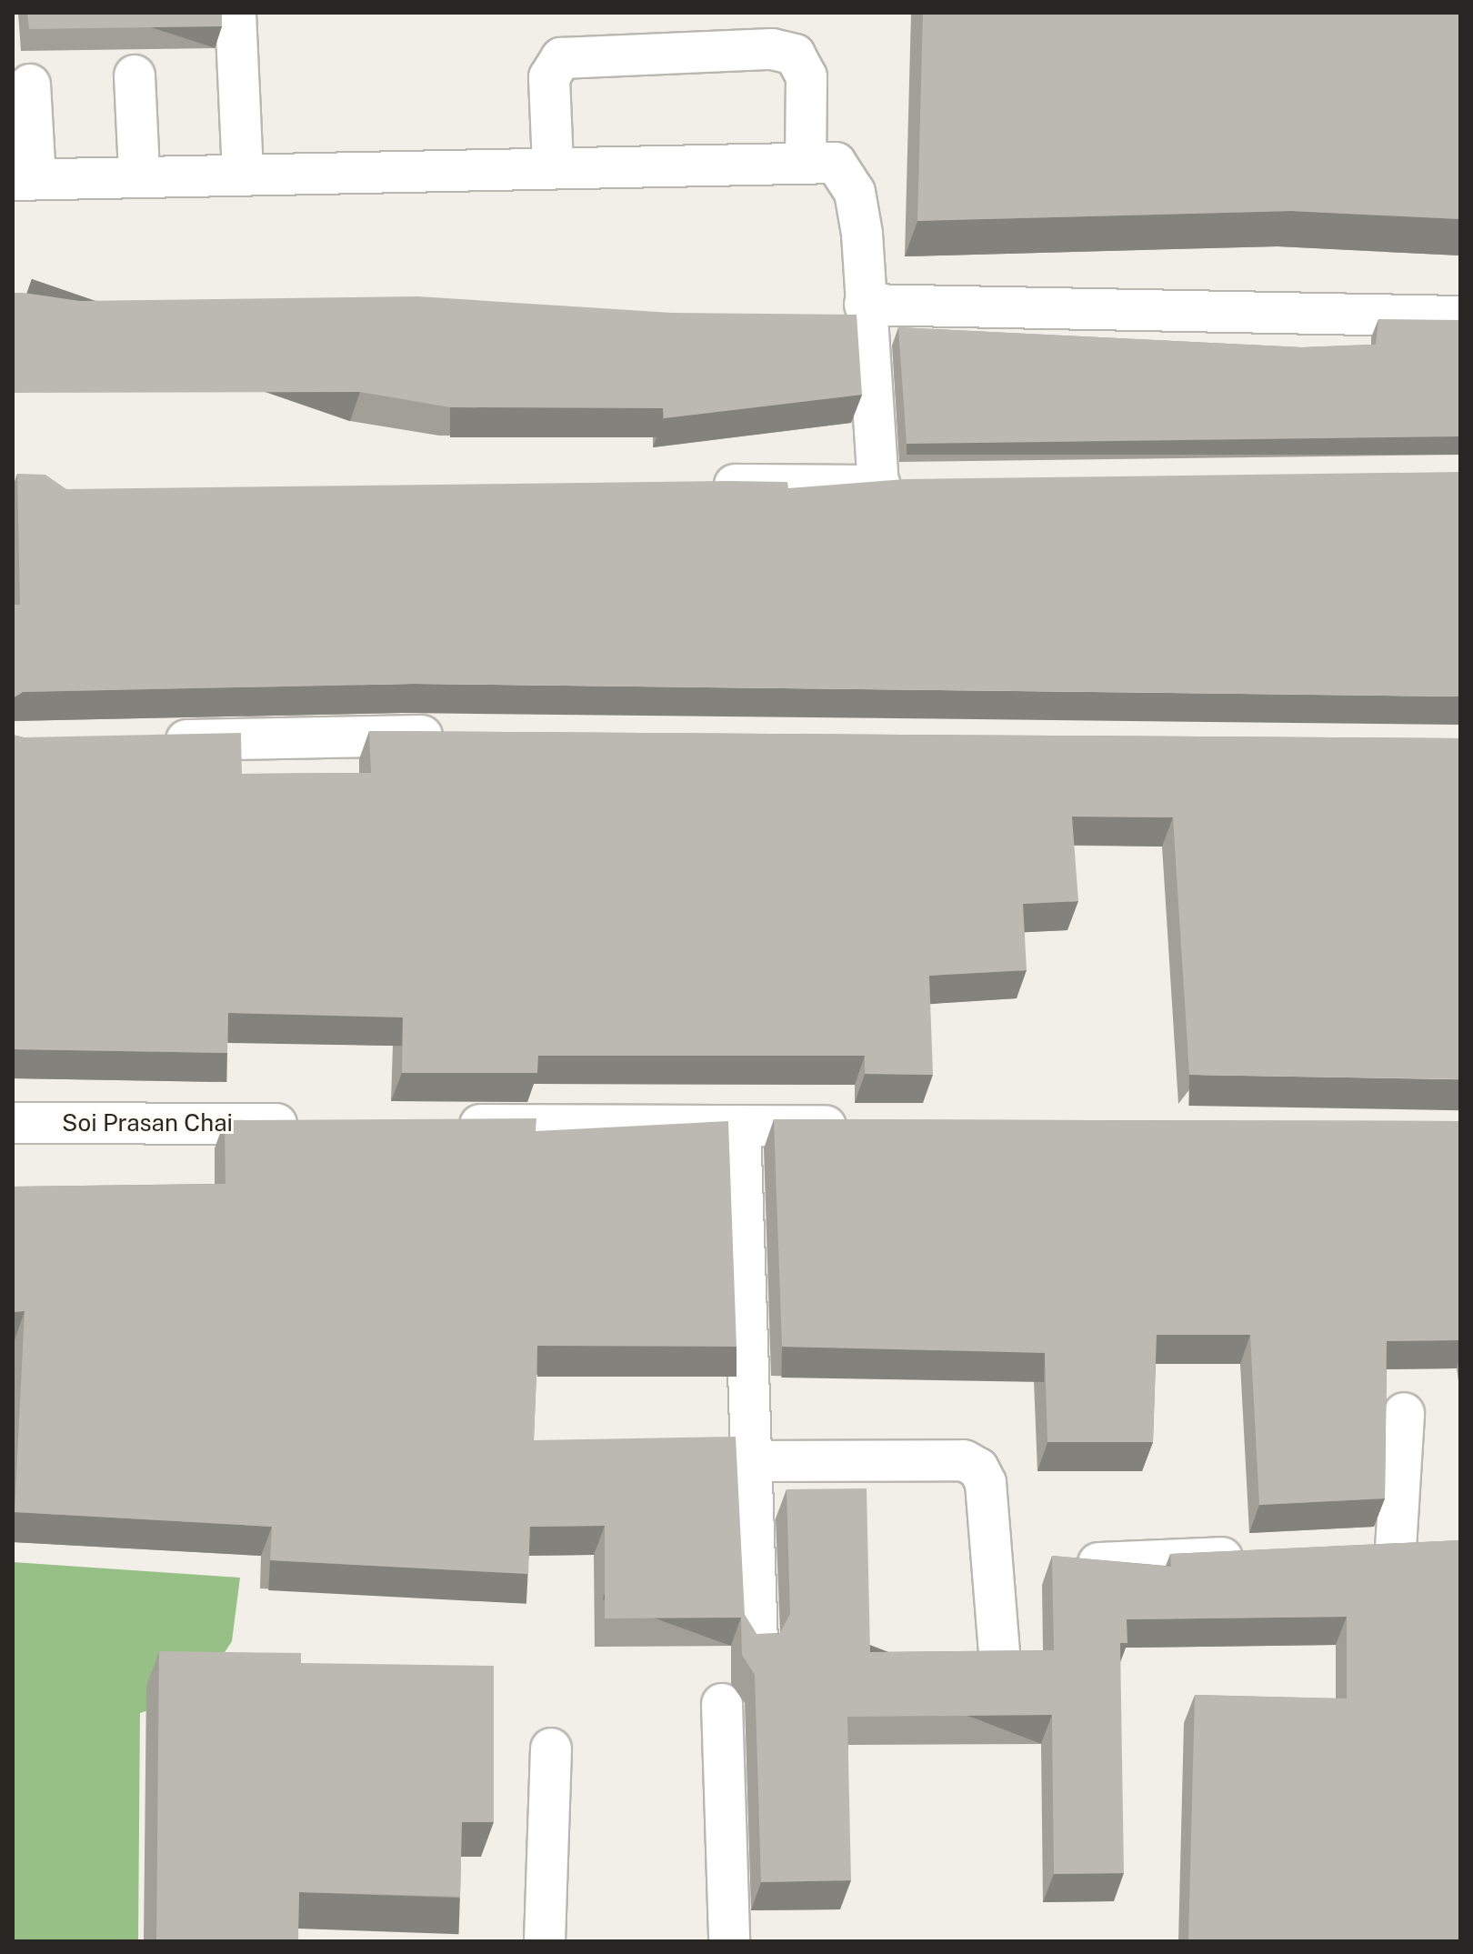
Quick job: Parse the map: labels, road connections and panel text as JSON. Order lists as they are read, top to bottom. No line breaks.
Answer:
{"streets":{"street":["Soi Prasan Chai"]}}
